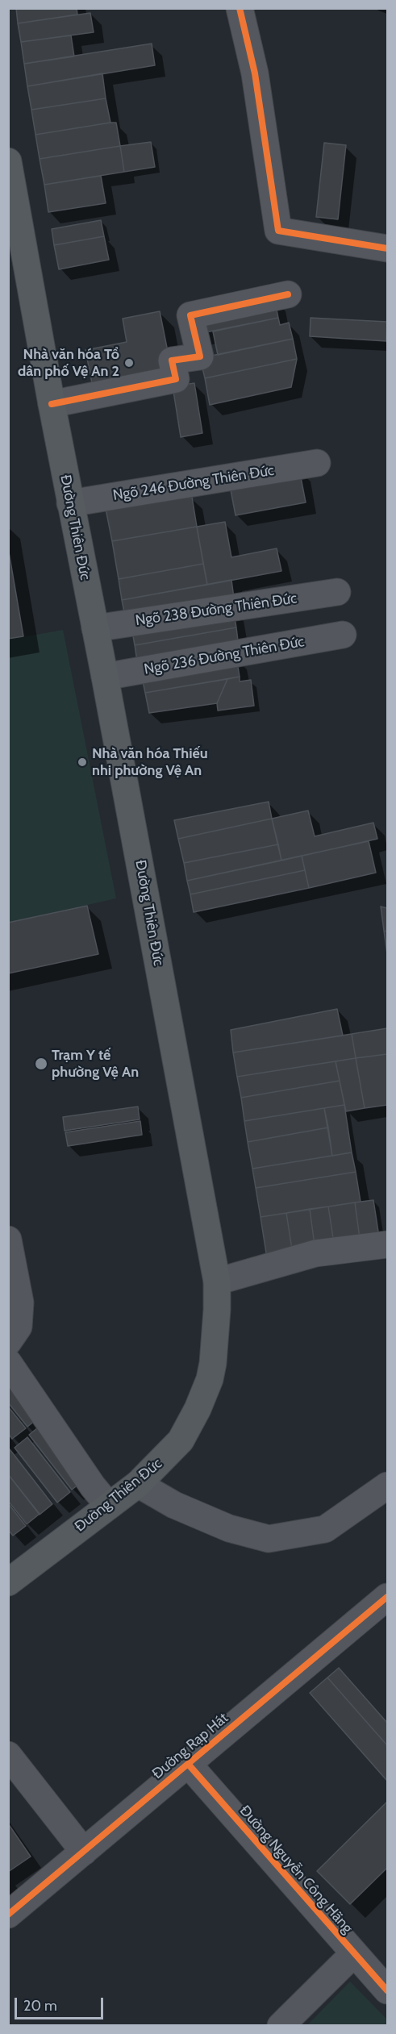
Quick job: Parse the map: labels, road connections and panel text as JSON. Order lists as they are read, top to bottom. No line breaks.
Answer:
{"streets":{"main road":["Đường Thiên Đức"],"street":["Ngõ 246 Đường Thiên Đức","Ngõ 238 Đường Thiên Đức","Ngõ 236 Đường Thiên Đức","Đường Rạp Hát","Đường Nguyễn Công Hãng"]},"crossings":[["Ngõ 246 Đường Thiên Đức","Đường Thiên Đức"],["Đường Thiên Đức","Ngõ 238 Đường Thiên Đức"],["Đường Thiên Đức","Ngõ 236 Đường Thiên Đức"],["Đường Rạp Hát","Đường Nguyễn Công Hãng"]],"places":["Nhà văn hóa Tổ dân phố Vệ An 2","Nhà văn hóa Thiếu nhi phường Vệ An","Trạm Y tế phường Vệ An"],"scale_bar":"20 m"}
